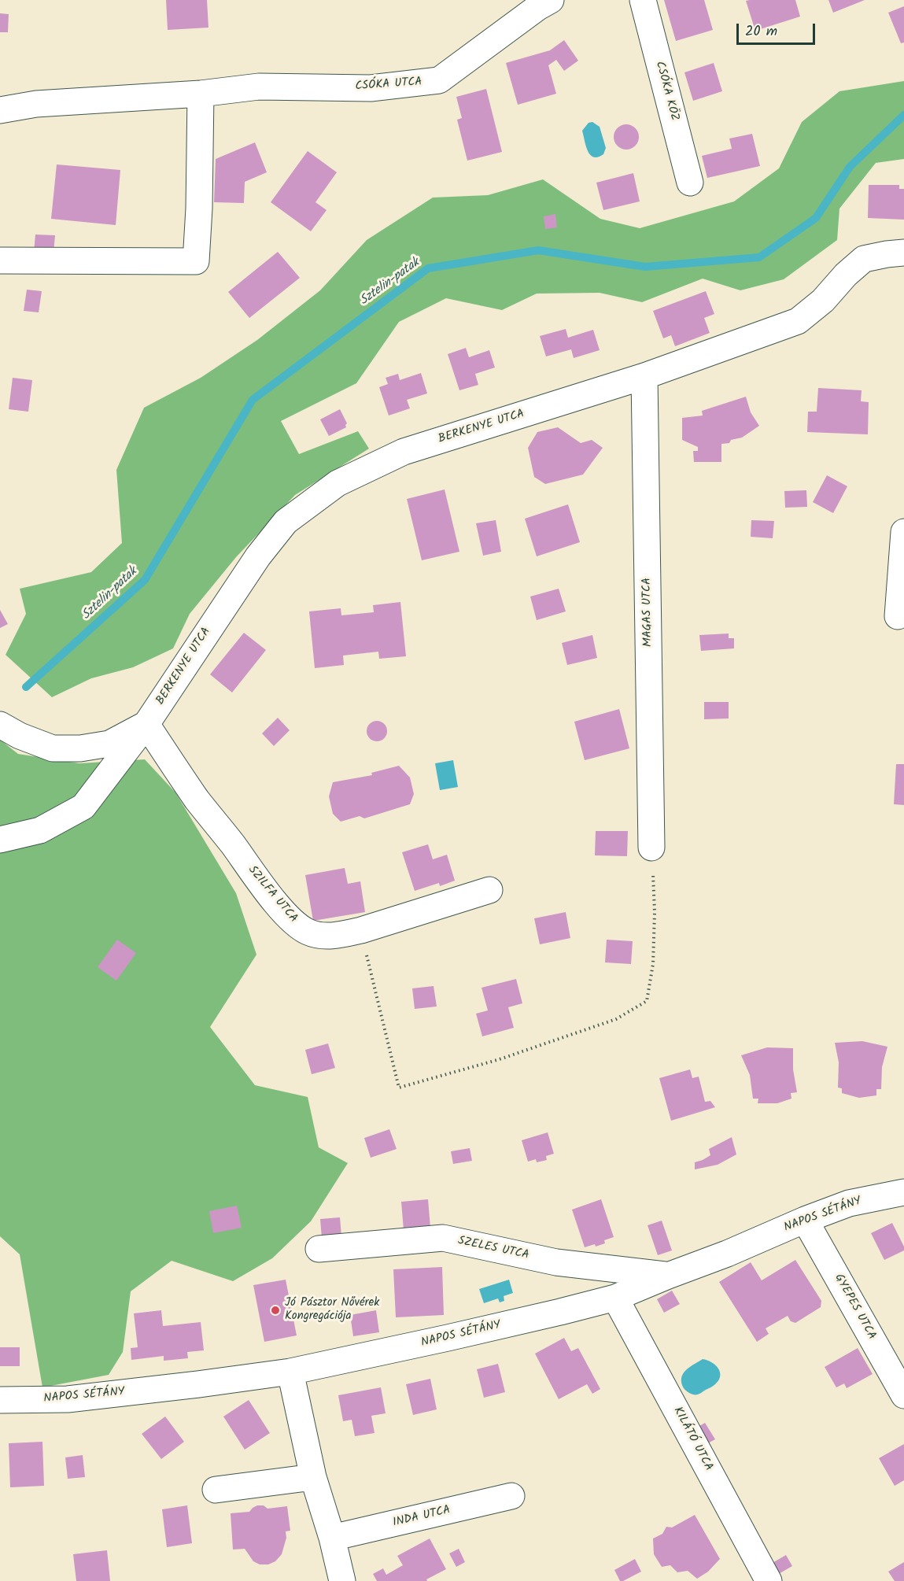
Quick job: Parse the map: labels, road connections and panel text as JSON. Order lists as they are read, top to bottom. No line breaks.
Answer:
{"streets":{"street":["CSÓKA UTCA","CSÓKA KÖZ","BERKENYE UTCA","MAGAS UTCA","SZILFA UTCA","NAPOS SÉTÁNY","SZELES UTCA","GYEPES UTCA","KILÁTÓ UTCA","INDA UTCA"]},"crossings":[["BERKENYE UTCA","MAGAS UTCA"],["BERKENYE UTCA","SZILFA UTCA"],["NAPOS SÉTÁNY","SZELES UTCA"],["NAPOS SÉTÁNY","GYEPES UTCA"],["NAPOS SÉTÁNY","KILÁTÓ UTCA"]],"water":["Sztelin-patak"],"places":["Jó Pásztor Nővérek Kongregációja"],"scale_bar":"20 m"}
